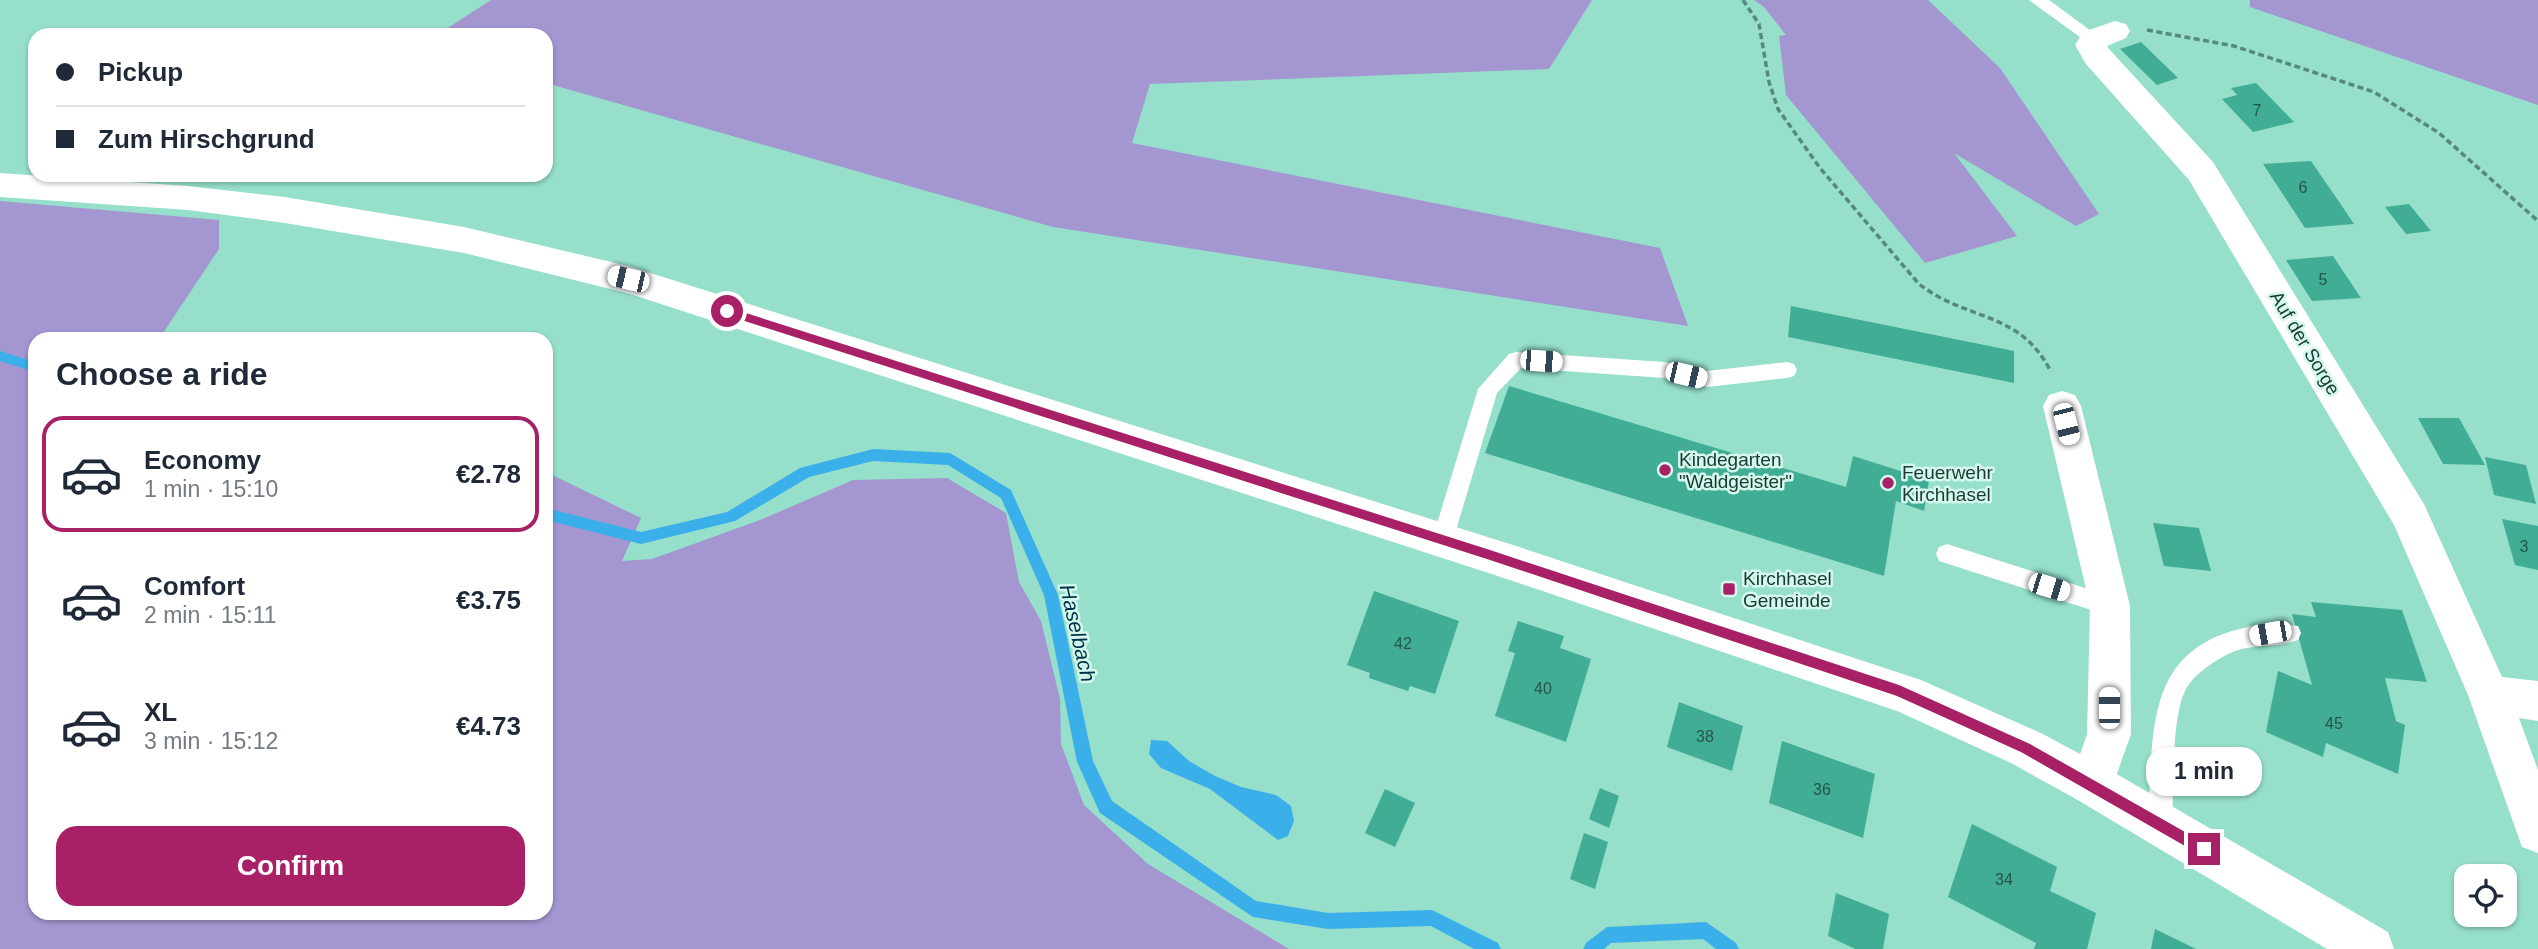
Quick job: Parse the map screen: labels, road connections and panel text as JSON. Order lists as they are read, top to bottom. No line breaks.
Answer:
{"streets":{"street":["Auf der Sorge"]},"water":["Haselbach"],"places":{"other":["Kindegarten \"Waldgeister\"","Feuerwehr Kirchhasel"],"transit":["Kirchhasel Gemeinde"]},"house_numbers":["7","6","5","3","42","40","45","38","36","34"],"page":{"banner":["Pickup","Zum Hirschgrund"],"heading":"Choose a ride","list":[{"name":"Economy","note":"1 min · 15:10","value":"€2.78"},{"name":"Comfort","note":"2 min · 15:11","value":"€3.75"},{"name":"XL","note":"3 min · 15:12","value":"€4.73"}],"bubble":"1 min","buttons":"Confirm"}}
